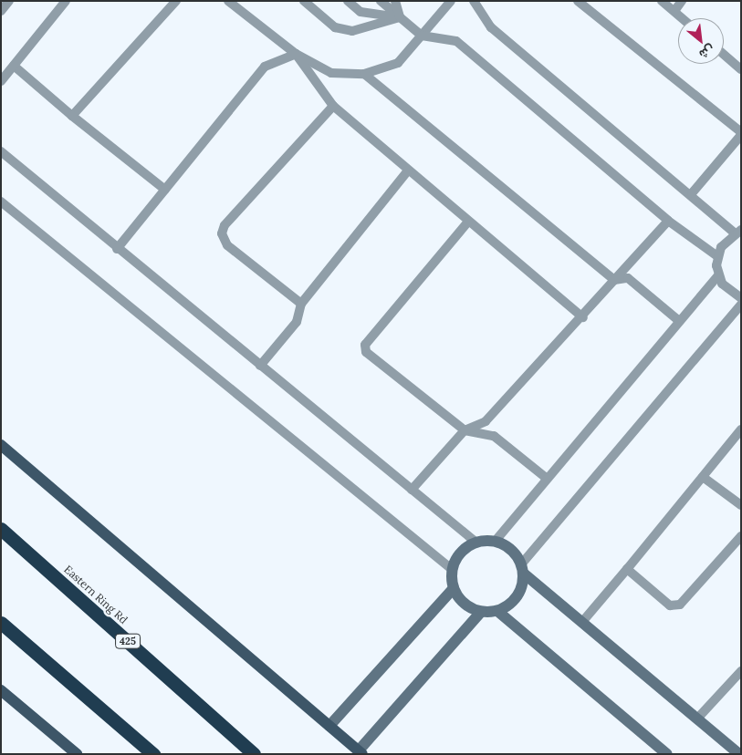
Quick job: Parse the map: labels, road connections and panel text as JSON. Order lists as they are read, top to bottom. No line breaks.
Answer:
{"streets":{"highway":["Eastern Ring Rd","425"]},"north":"bottom right"}
